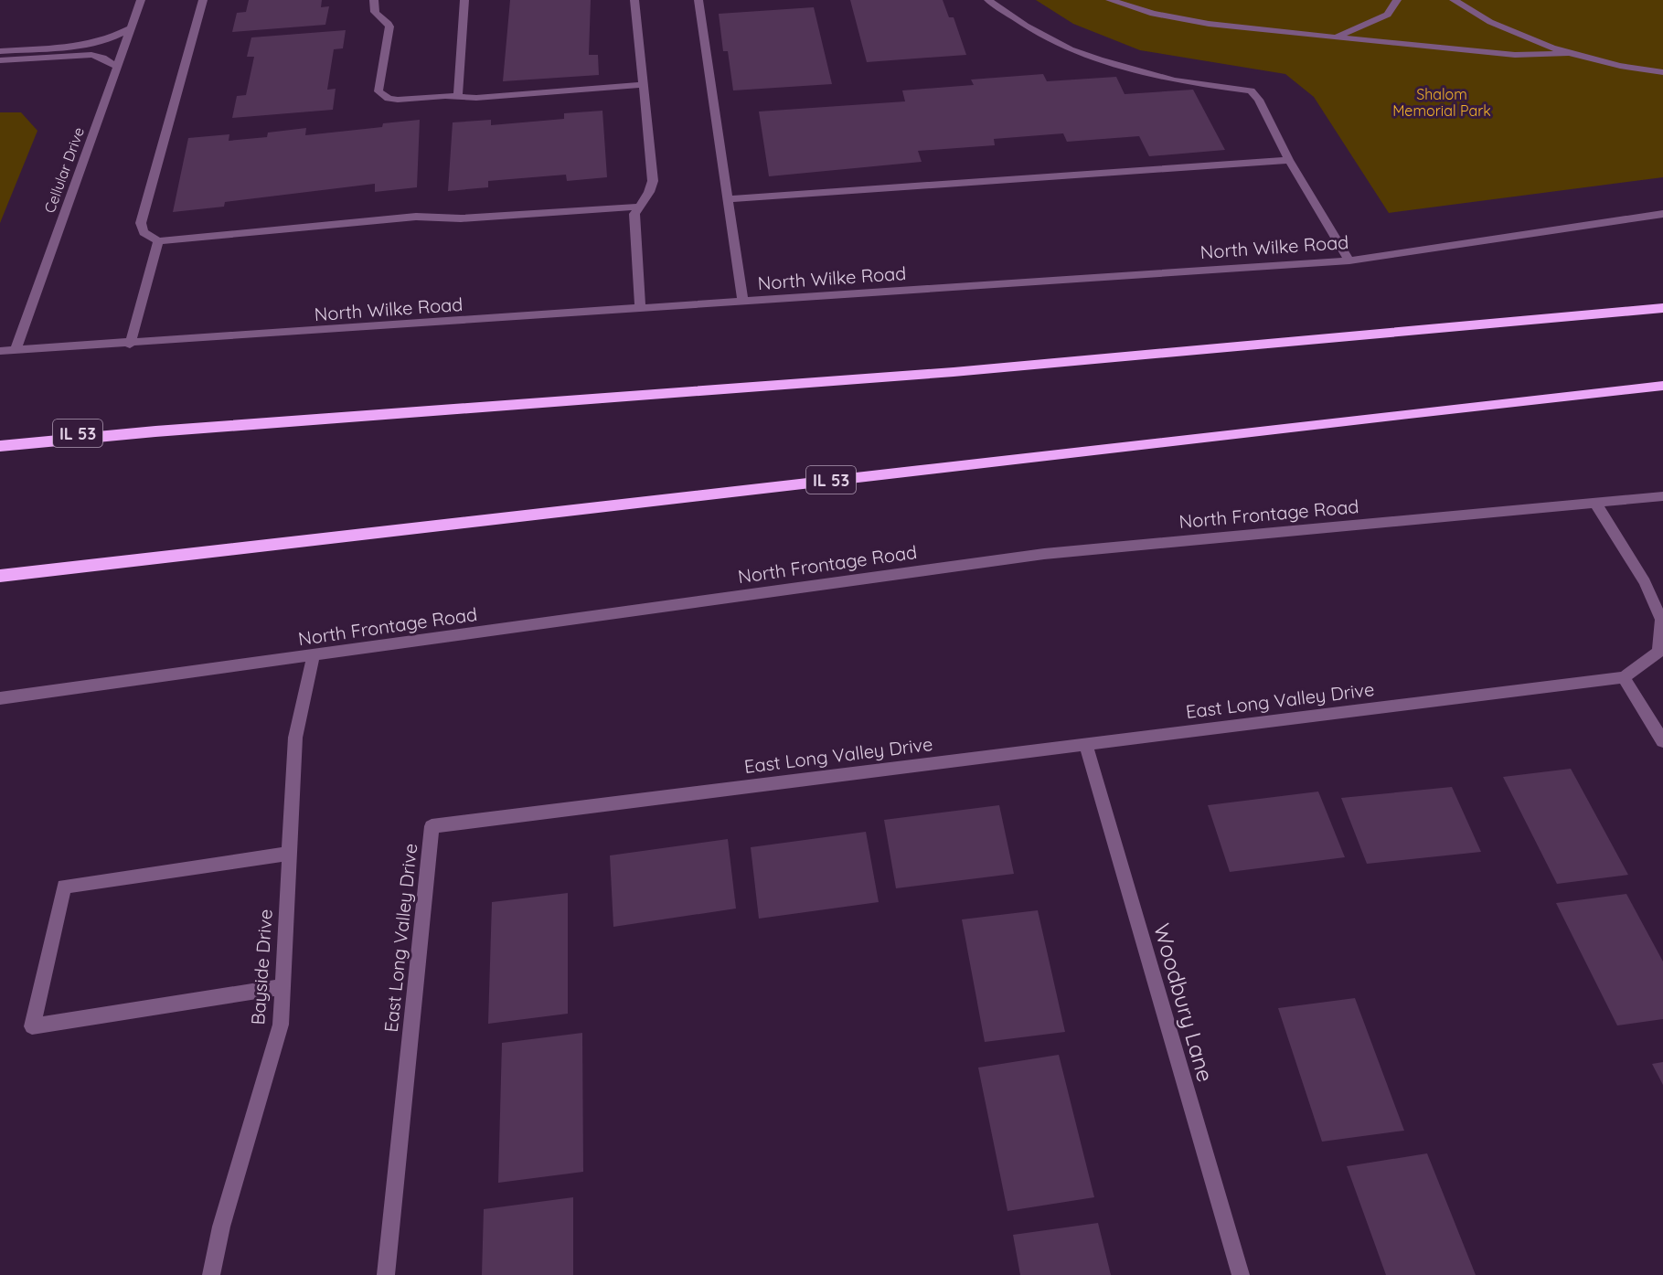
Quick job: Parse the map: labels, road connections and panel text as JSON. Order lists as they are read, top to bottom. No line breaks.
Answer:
{"streets":{"highway":["IL 53"],"street":["Cellular Drive","North Wilke Road","North Frontage Road","East Long Valley Drive","Bayside Drive","Woodbury Lane"]},"crossings":[["Cellular Drive","North Wilke Road"],["North Frontage Road","Bayside Drive"],["East Long Valley Drive","Woodbury Lane"]],"parks":["Shalom Memorial Park"]}
